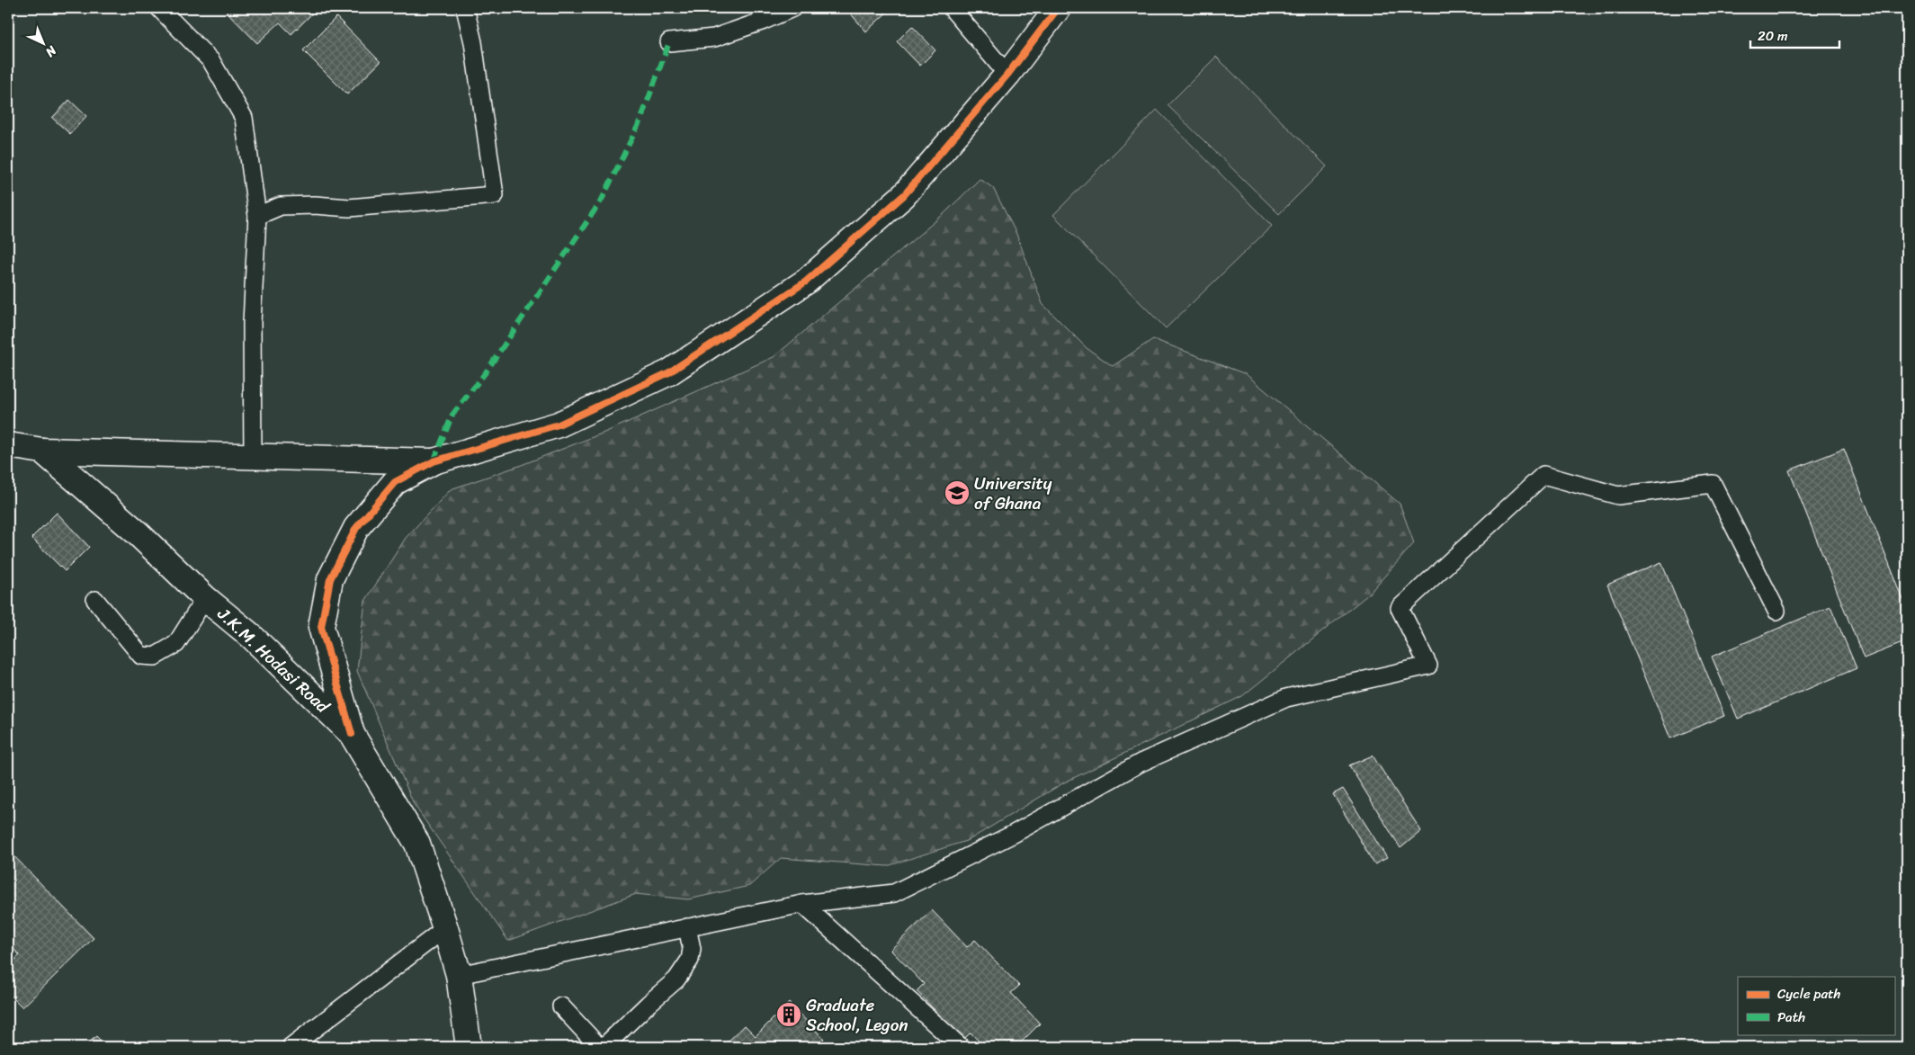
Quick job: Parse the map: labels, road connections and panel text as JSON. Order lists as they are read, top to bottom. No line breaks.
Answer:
{"streets":{"street":["J.K.M. Hodasi Road"]},"places":{"school or university":["University of Ghana"],"building":["Graduate School, Legon"]},"legend":["Cycle path","Path"],"scale_bar":"20 m","north":"bottom right"}
